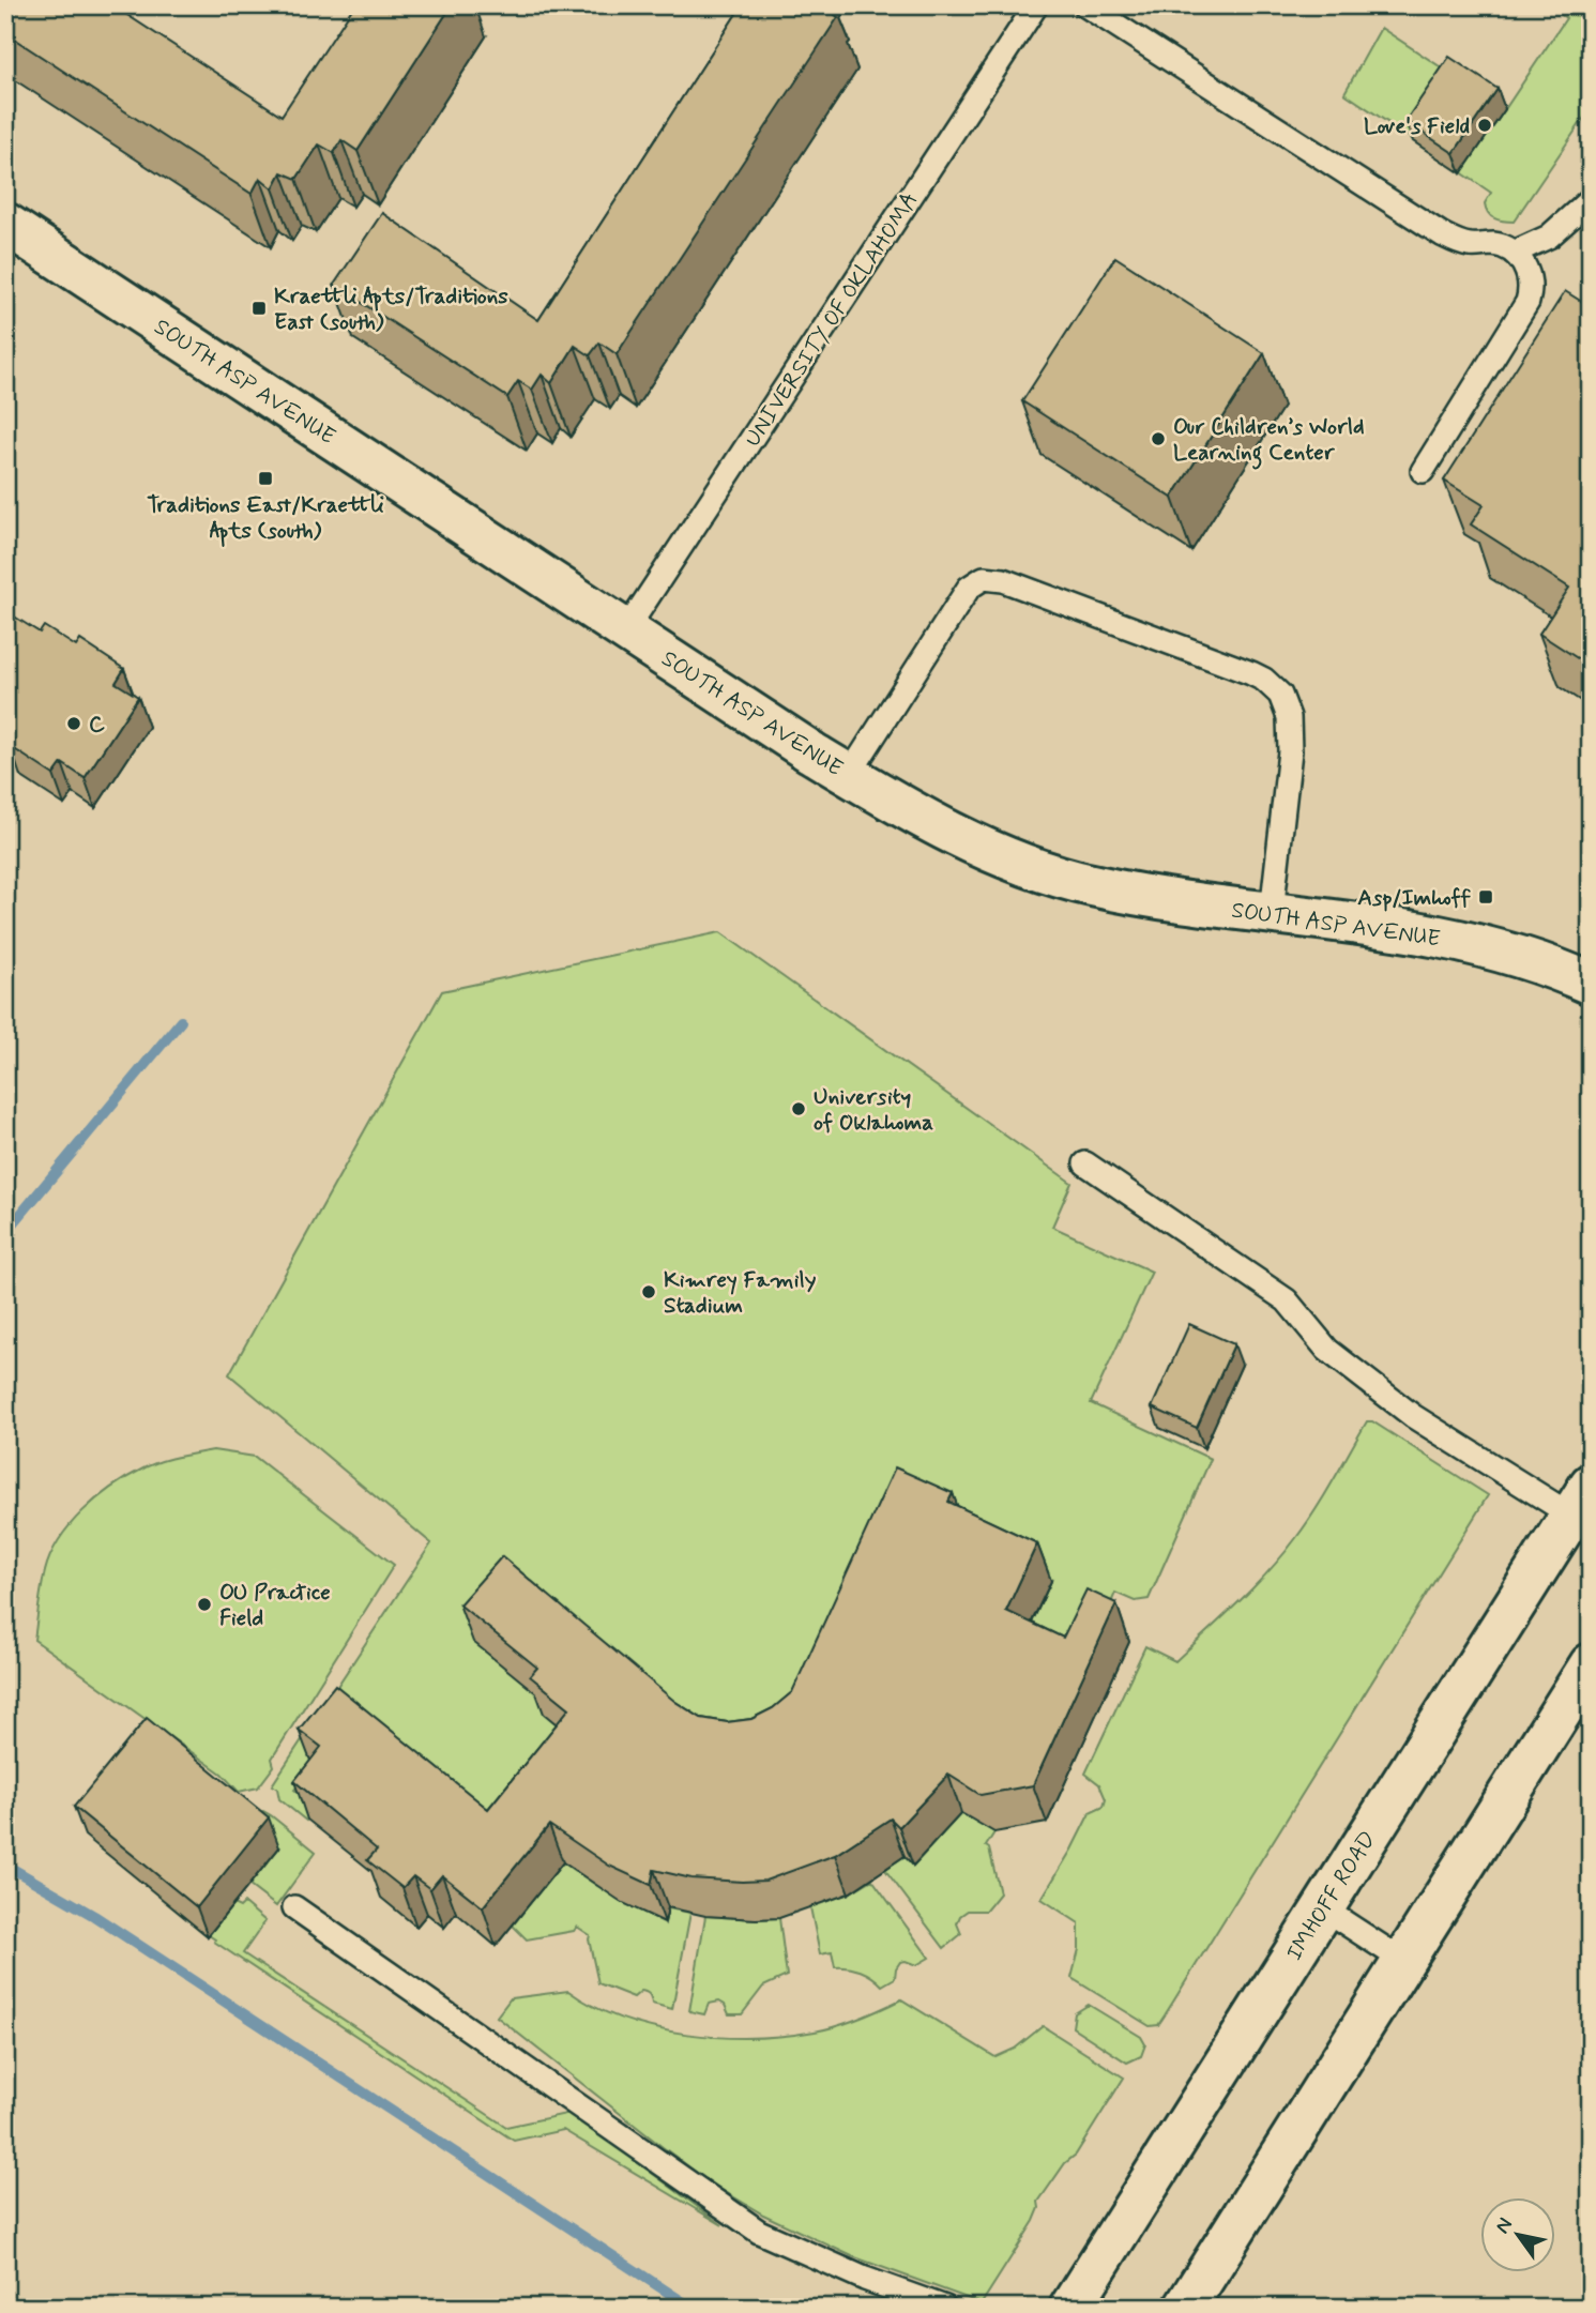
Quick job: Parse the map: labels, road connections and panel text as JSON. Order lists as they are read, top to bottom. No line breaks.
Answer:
{"streets":{"street":["SOUTH ASP AVENUE","IMHOFF ROAD"],"lane":["UNIVERSITY OF OKLAHOMA"]},"crossings":[["UNIVERSITY OF OKLAHOMA","SOUTH ASP AVENUE"]],"places":{"other":["Love's Field","Our Children’s World Learning Center","C","University of Oklahoma","Kimrey Family Stadium","OU Practice Field"],"transit":["Kraettli Apts/Traditions East (south)","Traditions East/Kraettli Apts (south)","Asp/Imhoff"]},"north":"top left"}
